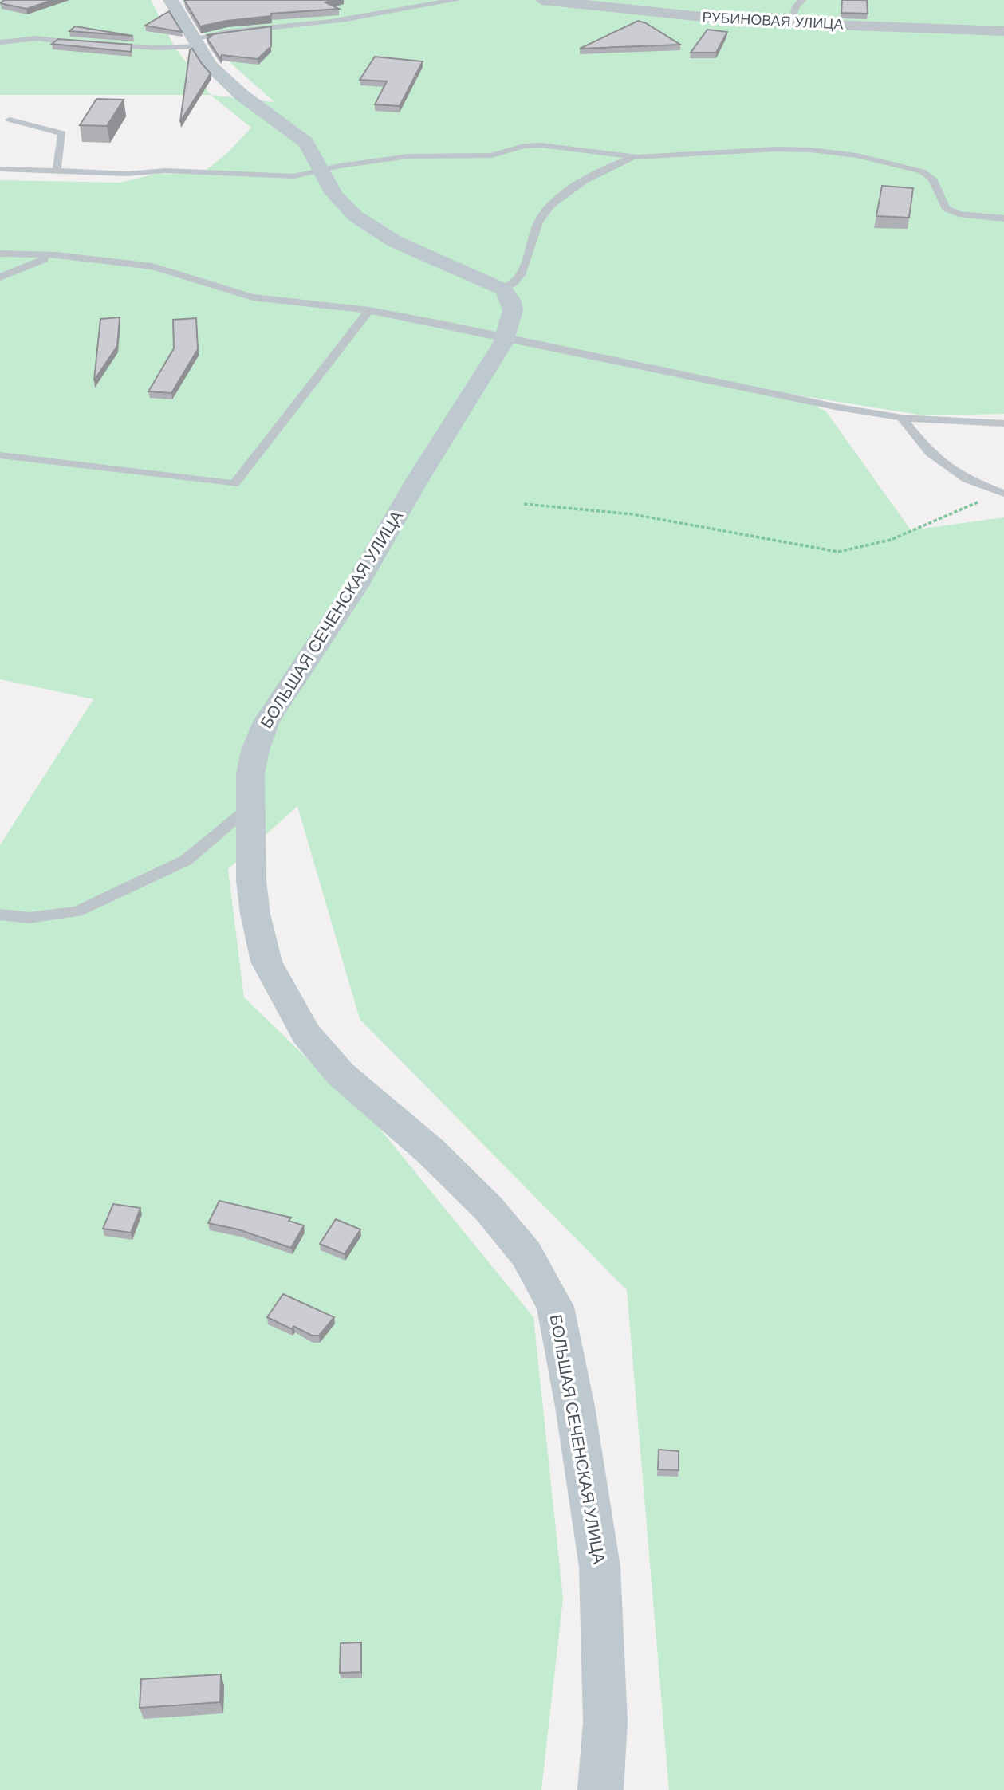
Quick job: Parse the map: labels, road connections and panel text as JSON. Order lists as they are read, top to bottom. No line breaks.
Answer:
{"streets":{"street":["РУБИНОВАЯ УЛИЦА","БОЛЬШАЯ СЕЧЕНСКАЯ УЛИЦА"]}}
